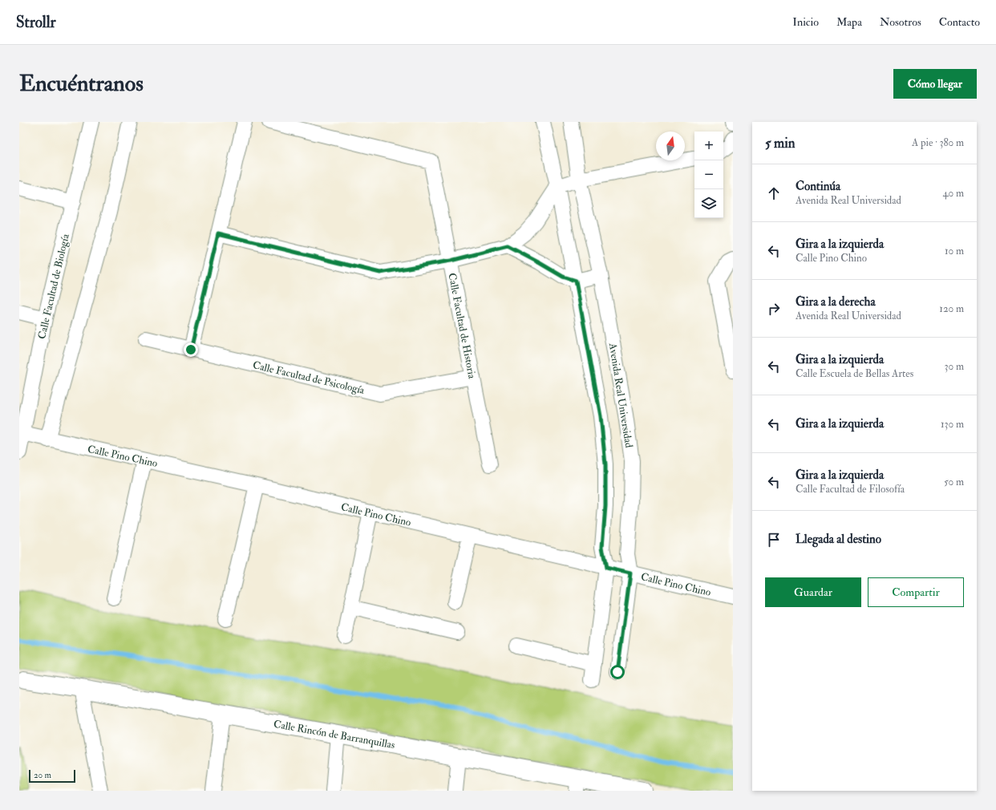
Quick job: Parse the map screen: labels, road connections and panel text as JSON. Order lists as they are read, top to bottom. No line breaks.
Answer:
{"streets":{"street":["Calle Facultad de Biología","Calle Facultad de Historia","Calle Facultad de Psicología","Avenida Real Universidad","Calle Pino Chino","Calle Rincón de Barranquillas"]},"crossings":[["Calle Facultad de Biología","Calle Pino Chino"],["Calle Facultad de Historia","Calle Facultad de Psicología"],["Avenida Real Universidad","Calle Pino Chino"]],"scale_bar":"20 m","north":"top","page":{"header":"Strollr","nav":["Inicio","Mapa","Nosotros","Contacto"],"buttons":["Cómo llegar",["Guardar","Compartir"]],"title":"Encuéntranos","heading":["5 min","A pie · 380 m"],"map_buttons":["+","−"],"list":[["Continúa","Avenida Real Universidad","40 m"],["Gira a la izquierda","Calle Pino Chino","10 m"],["Gira a la derecha","Avenida Real Universidad","120 m"],["Gira a la izquierda","Calle Escuela de Bellas Artes","30 m"],["Gira a la izquierda","130 m"],["Gira a la izquierda","Calle Facultad de Filosofía","50 m"],"Llegada al destino"],"scale":"20 m"}}
